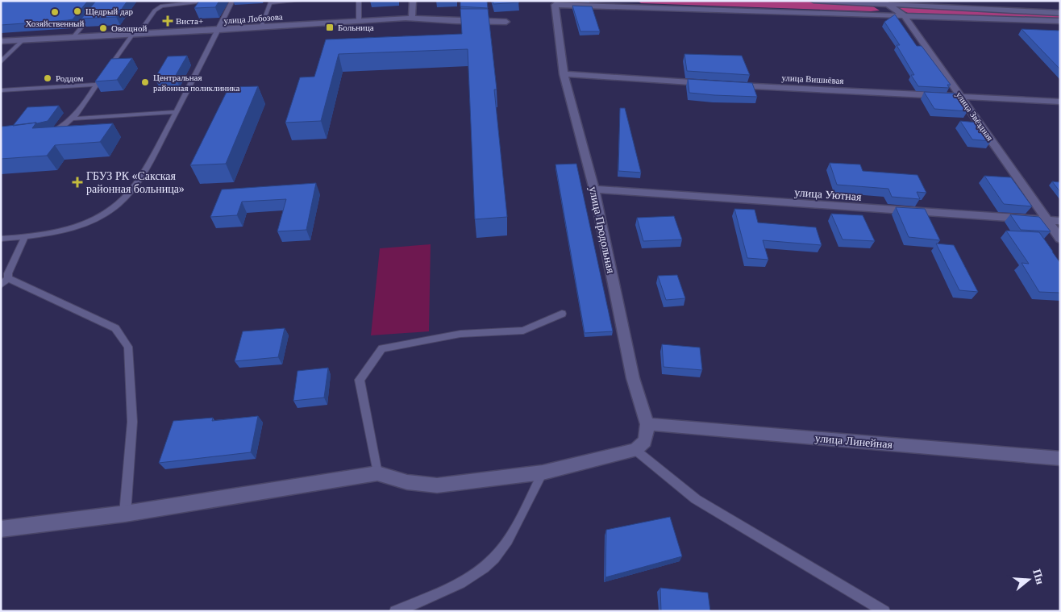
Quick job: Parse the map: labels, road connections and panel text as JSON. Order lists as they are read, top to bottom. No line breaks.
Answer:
{"streets":{"street":["улица Лобозова","улица Вишнёвая","улица Звёздная","улица Уютная","улица Продольная","улица Линейная"]},"crossings":[["улица Вишнёвая","улица Звёздная"],["улица Звёздная","улица Уютная"],["улица Звёздная","улица Продольная"],["улица Уютная","улица Продольная"],["улица Продольная","улица Линейная"]],"places":{"other":["Щедрый дар","Хозяйственный","Овощной","Роддом","Центральная районная поликлиника"],"health":["Виста+","ГБУЗ РК «Сакская районная больница»"],"transit":["Больница"]},"north":"right"}
